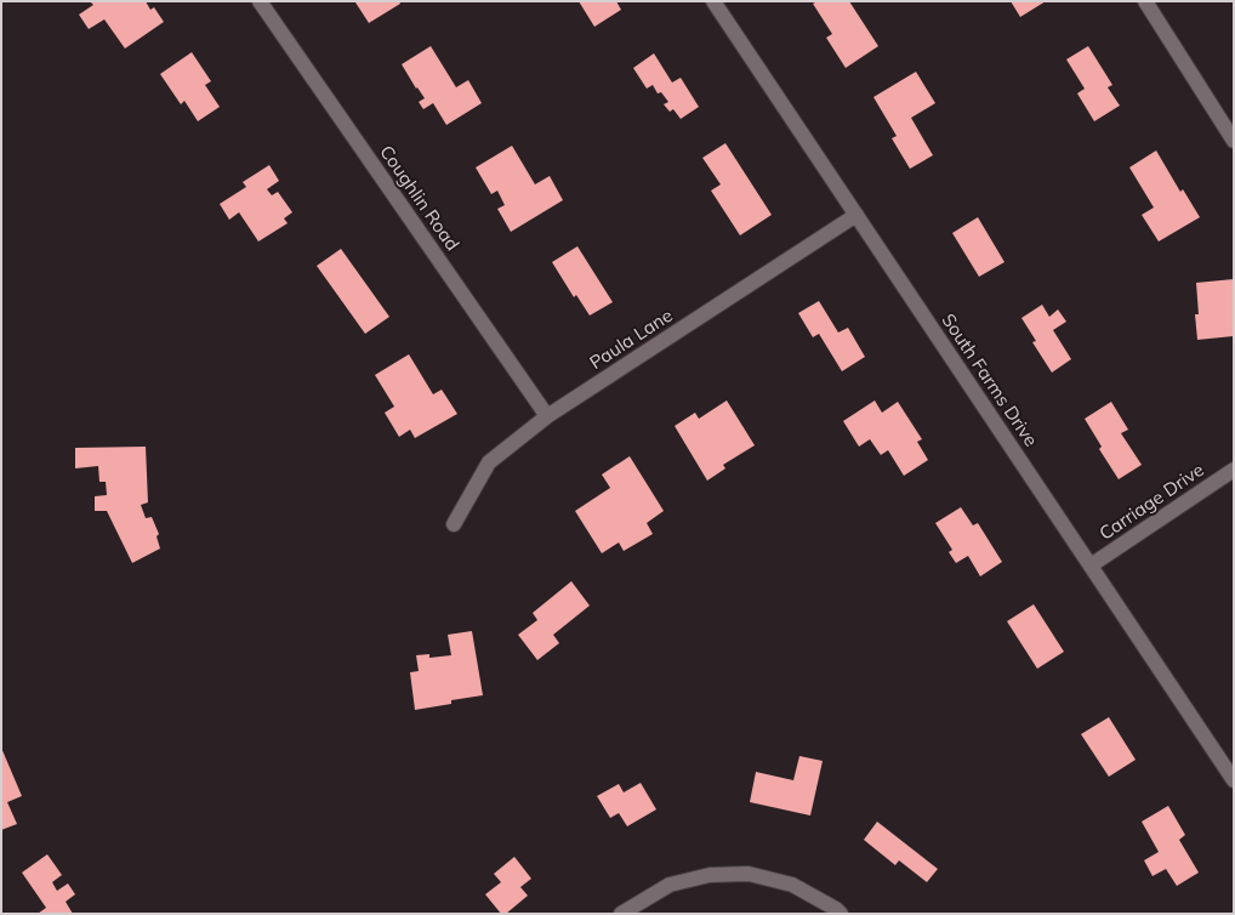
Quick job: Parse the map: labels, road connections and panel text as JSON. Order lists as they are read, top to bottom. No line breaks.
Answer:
{"streets":{"street":["Coughlin Road","Paula Lane","South Farms Drive","Carriage Drive"]},"crossings":[["Coughlin Road","Paula Lane"],["Paula Lane","South Farms Drive"],["South Farms Drive","Carriage Drive"]]}
